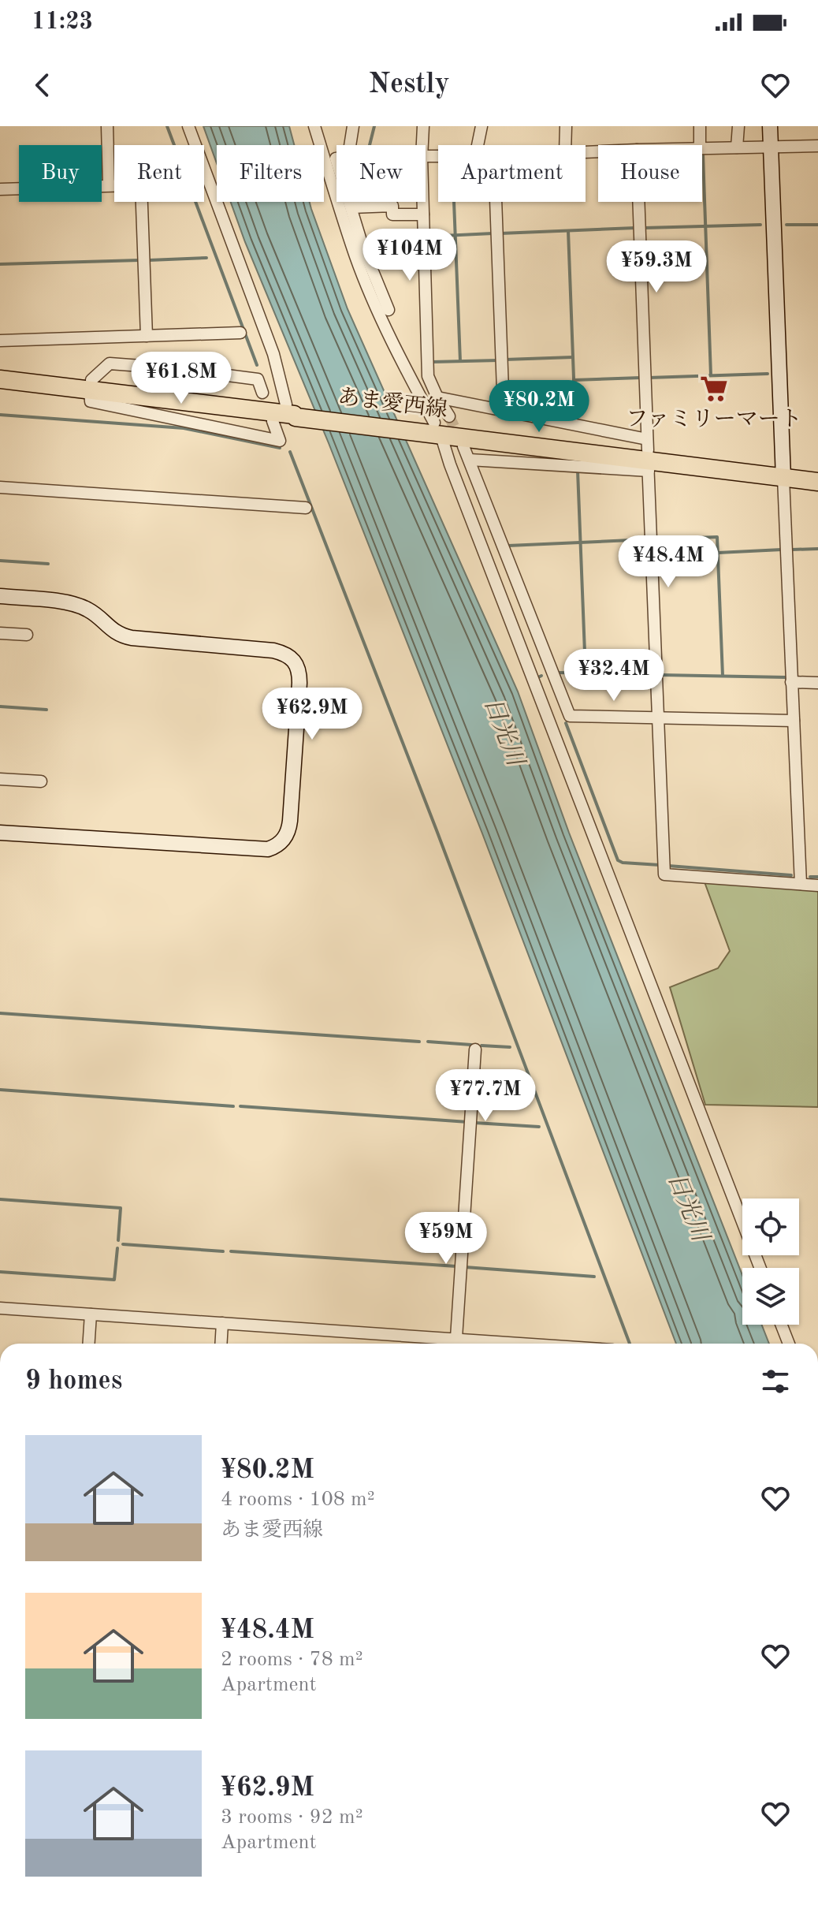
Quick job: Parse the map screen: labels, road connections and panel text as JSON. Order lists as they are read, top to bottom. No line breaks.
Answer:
{"streets":{"main road":["あま愛西線"]},"water":["日光川"],"places":{"supermarket":["ファミリーマート"]},"page":{"status":"11:23","header":"Nestly","chip":["Buy","Rent","Filters","New","Apartment","House"],"price":["¥104M","¥59.3M","¥61.8M","¥80.2M","¥48.4M","¥32.4M","¥62.9M","¥77.7M","¥59M"],"heading":"9 homes","list":[{"name":"¥80.2M","note":"4 rooms · 108 m² · あま愛西線"},{"name":"¥48.4M","note":"2 rooms · 78 m² · Apartment"},{"name":"¥62.9M","note":"3 rooms · 92 m² · Apartment"}]}}
